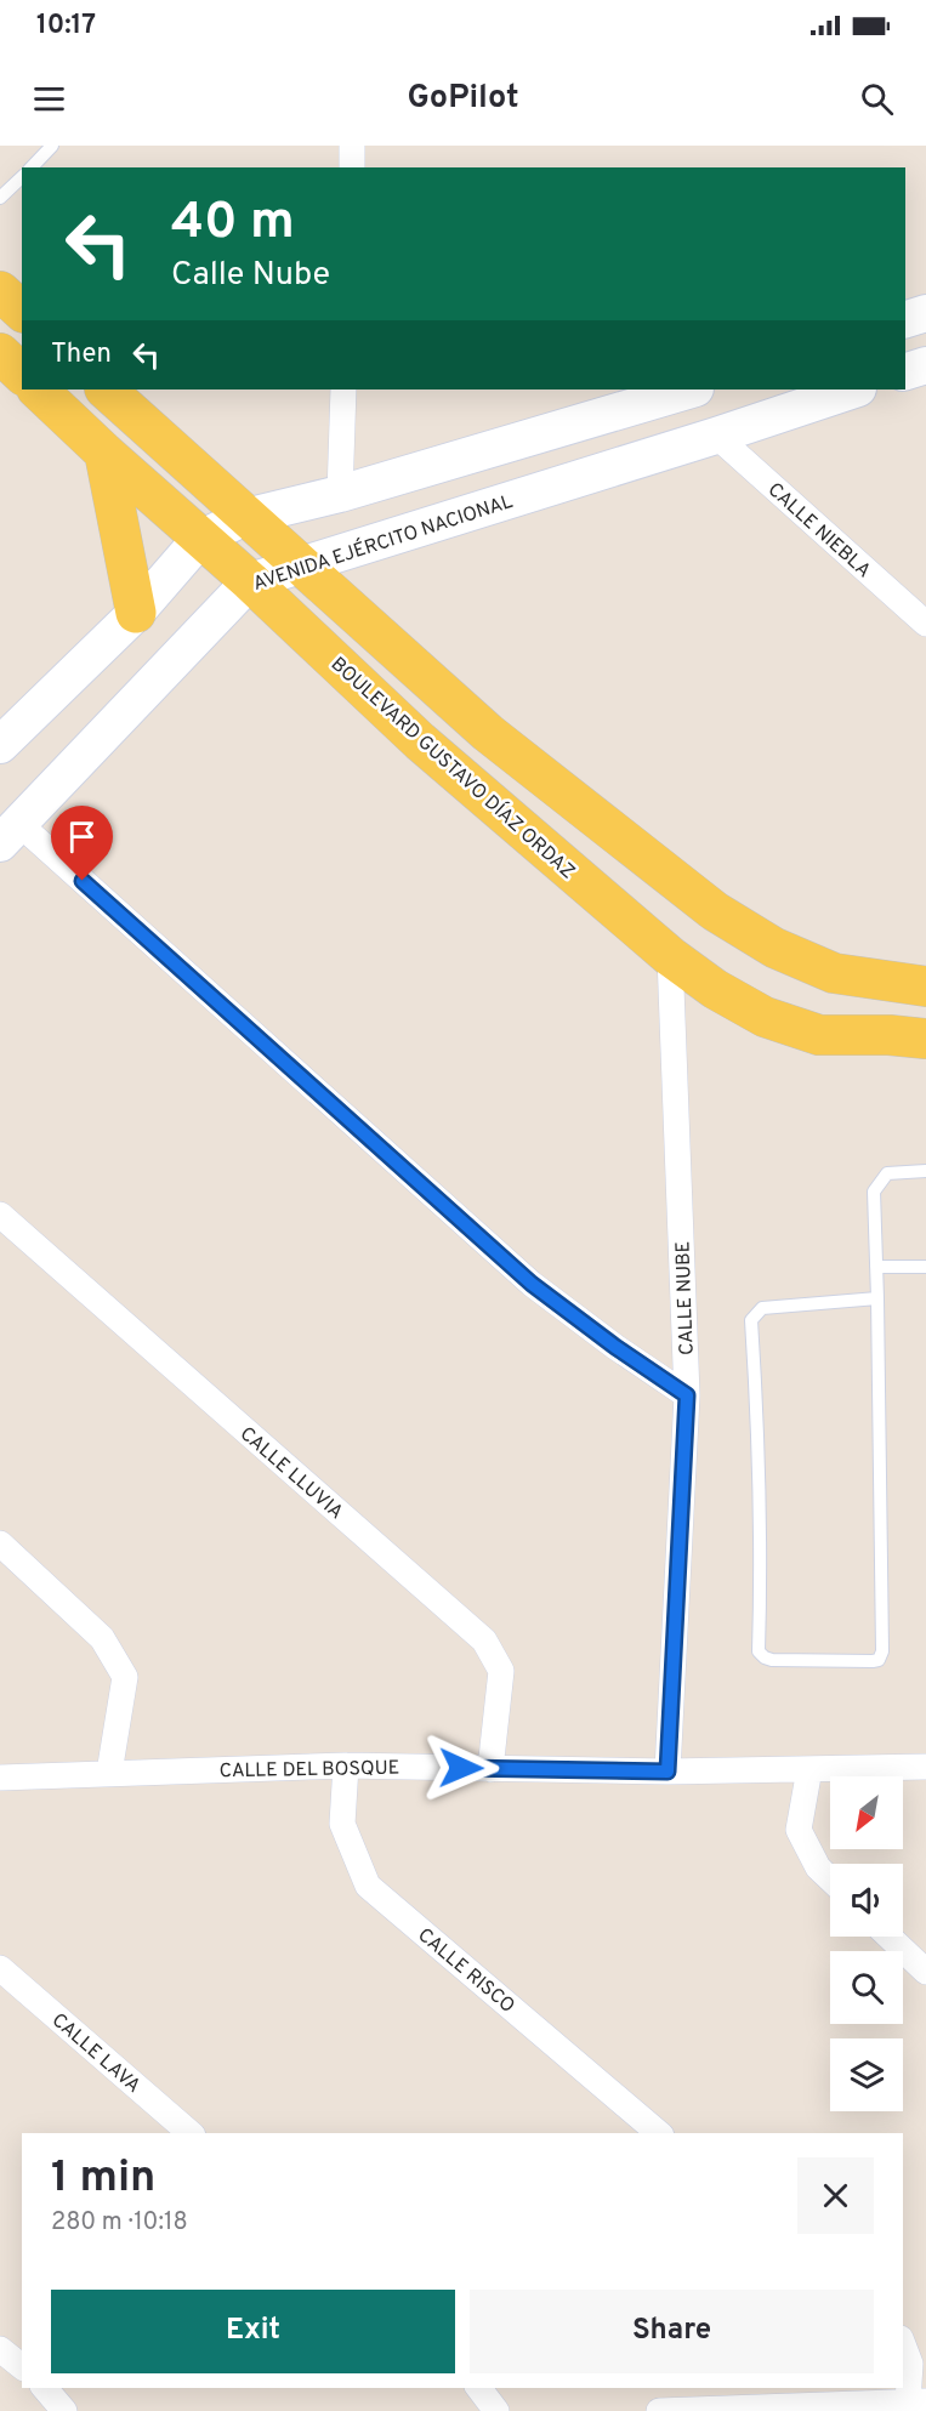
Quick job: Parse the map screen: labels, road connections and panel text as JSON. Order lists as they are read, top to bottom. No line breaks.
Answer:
{"streets":{"main road":["AVENIDA EJÉRCITO NACIONAL","BOULEVARD GUSTAVO DÍAZ ORDAZ"],"street":["CALLE NIEBLA","CALLE NUBE","CALLE LLUVIA","CALLE DEL BOSQUE","CALLE RISCO","CALLE LAVA"]},"crossings":[["CALLE NIEBLA","AVENIDA EJÉRCITO NACIONAL"],["AVENIDA EJÉRCITO NACIONAL","BOULEVARD GUSTAVO DÍAZ ORDAZ"],["BOULEVARD GUSTAVO DÍAZ ORDAZ","CALLE NUBE"],["CALLE NUBE","CALLE DEL BOSQUE"],["CALLE LLUVIA","CALLE DEL BOSQUE"],["CALLE DEL BOSQUE","CALLE RISCO"]],"north":"bottom left","page":{"status":"10:17","header":"GoPilot","turn":["40 m","Calle Nube"],"then":"Then","heading":["1 min","280 m · 10:18"],"buttons":["Exit","Share"]}}
